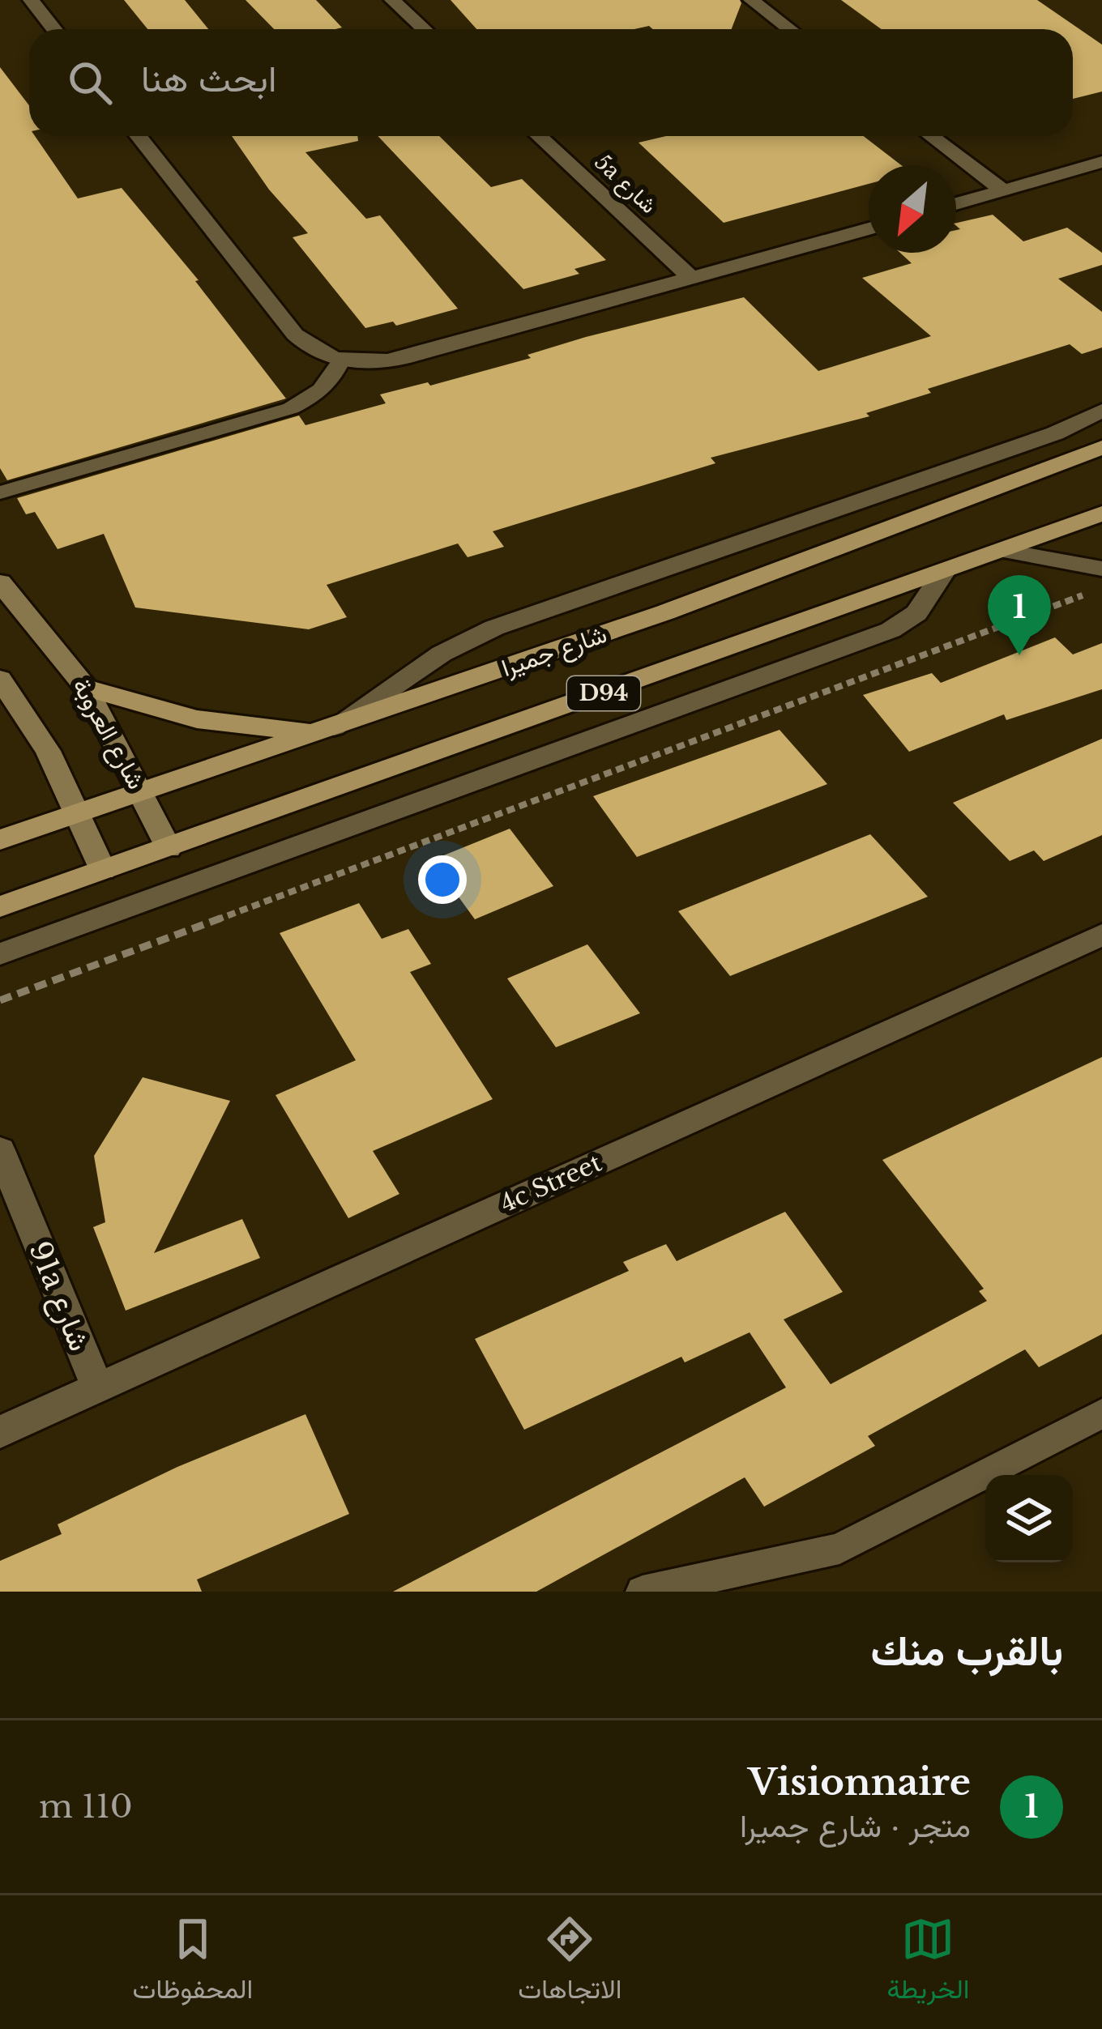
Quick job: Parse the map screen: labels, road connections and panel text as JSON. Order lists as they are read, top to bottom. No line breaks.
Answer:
{"streets":{"main road":["شارع جميرا","D94","شارع العروبة"],"street":["5a شارع","4c Street","91a شارع"]},"crossings":[["شارع جميرا","شارع العروبة"],["D94","شارع العروبة"],["4c Street","91a شارع"]],"north":"bottom left","page":{"search":"ابحث هنا","pins":"1","heading":"بالقرب منك","list":[{"mark":"1","name":"Visionnaire","note":"متجر · شارع جميرا","value":"110 m"}],"nav":["الخريطة","الاتجاهات","المحفوظات"]}}
